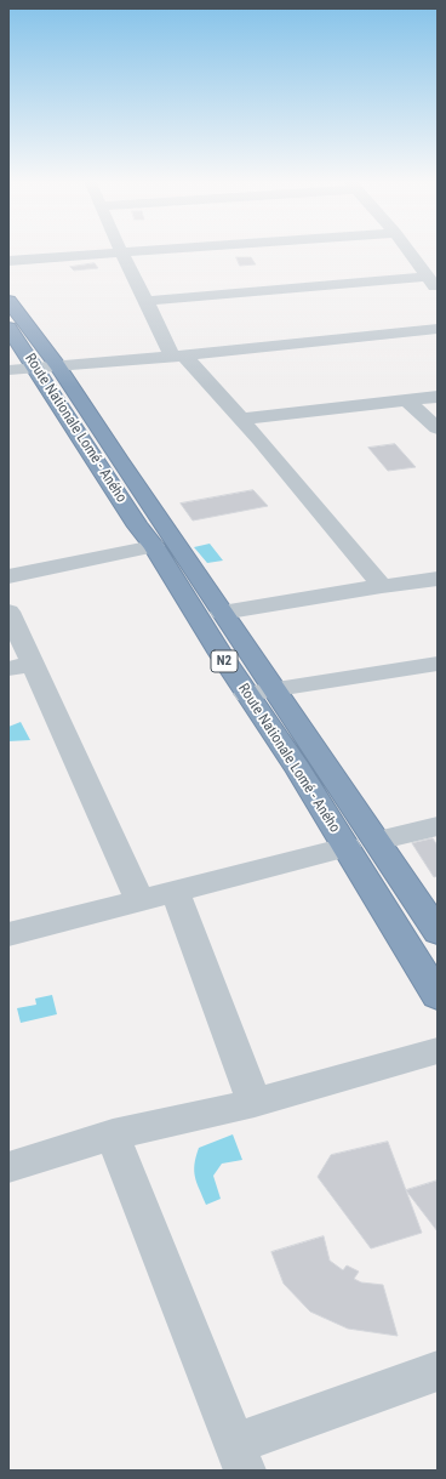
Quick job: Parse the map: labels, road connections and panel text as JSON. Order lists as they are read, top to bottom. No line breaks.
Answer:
{"streets":{"highway":["Route Nationale Lomé - Aného","N2"]}}
